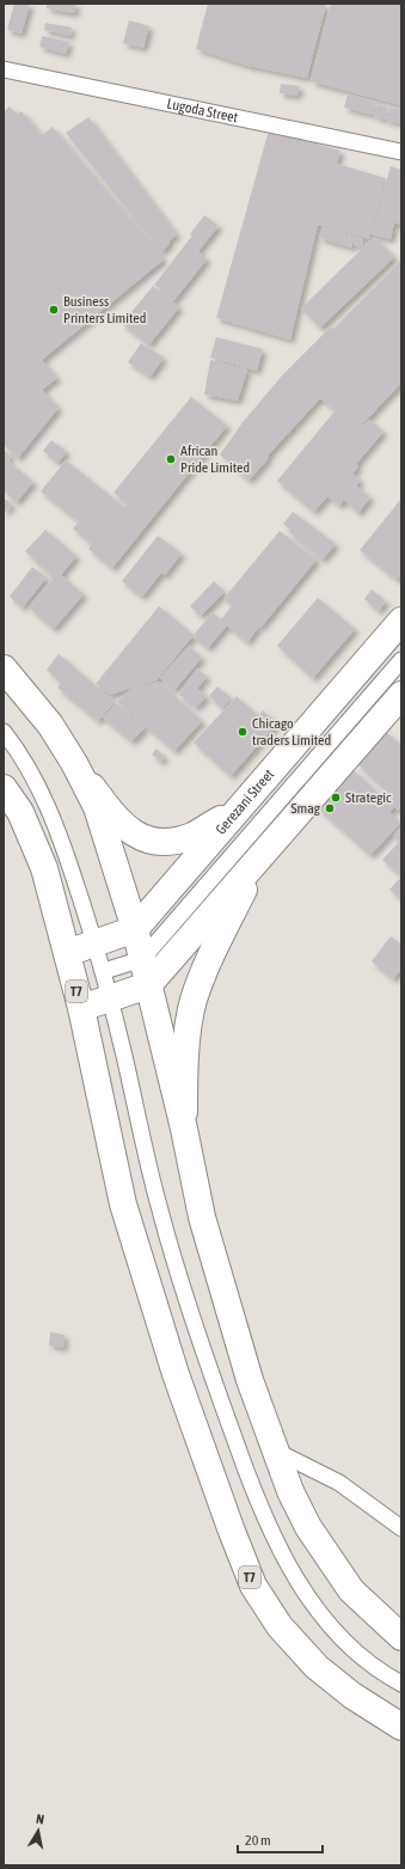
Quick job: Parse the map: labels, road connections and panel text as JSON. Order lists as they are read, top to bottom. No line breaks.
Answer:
{"streets":{"main road":["Gerezani Street","T7"],"lane":["Lugoda Street"]},"places":["Business Printers Limited","African Pride Limited","Chicago traders Limited","Strategic","Smag"],"scale_bar":"20 m","north":"top"}
